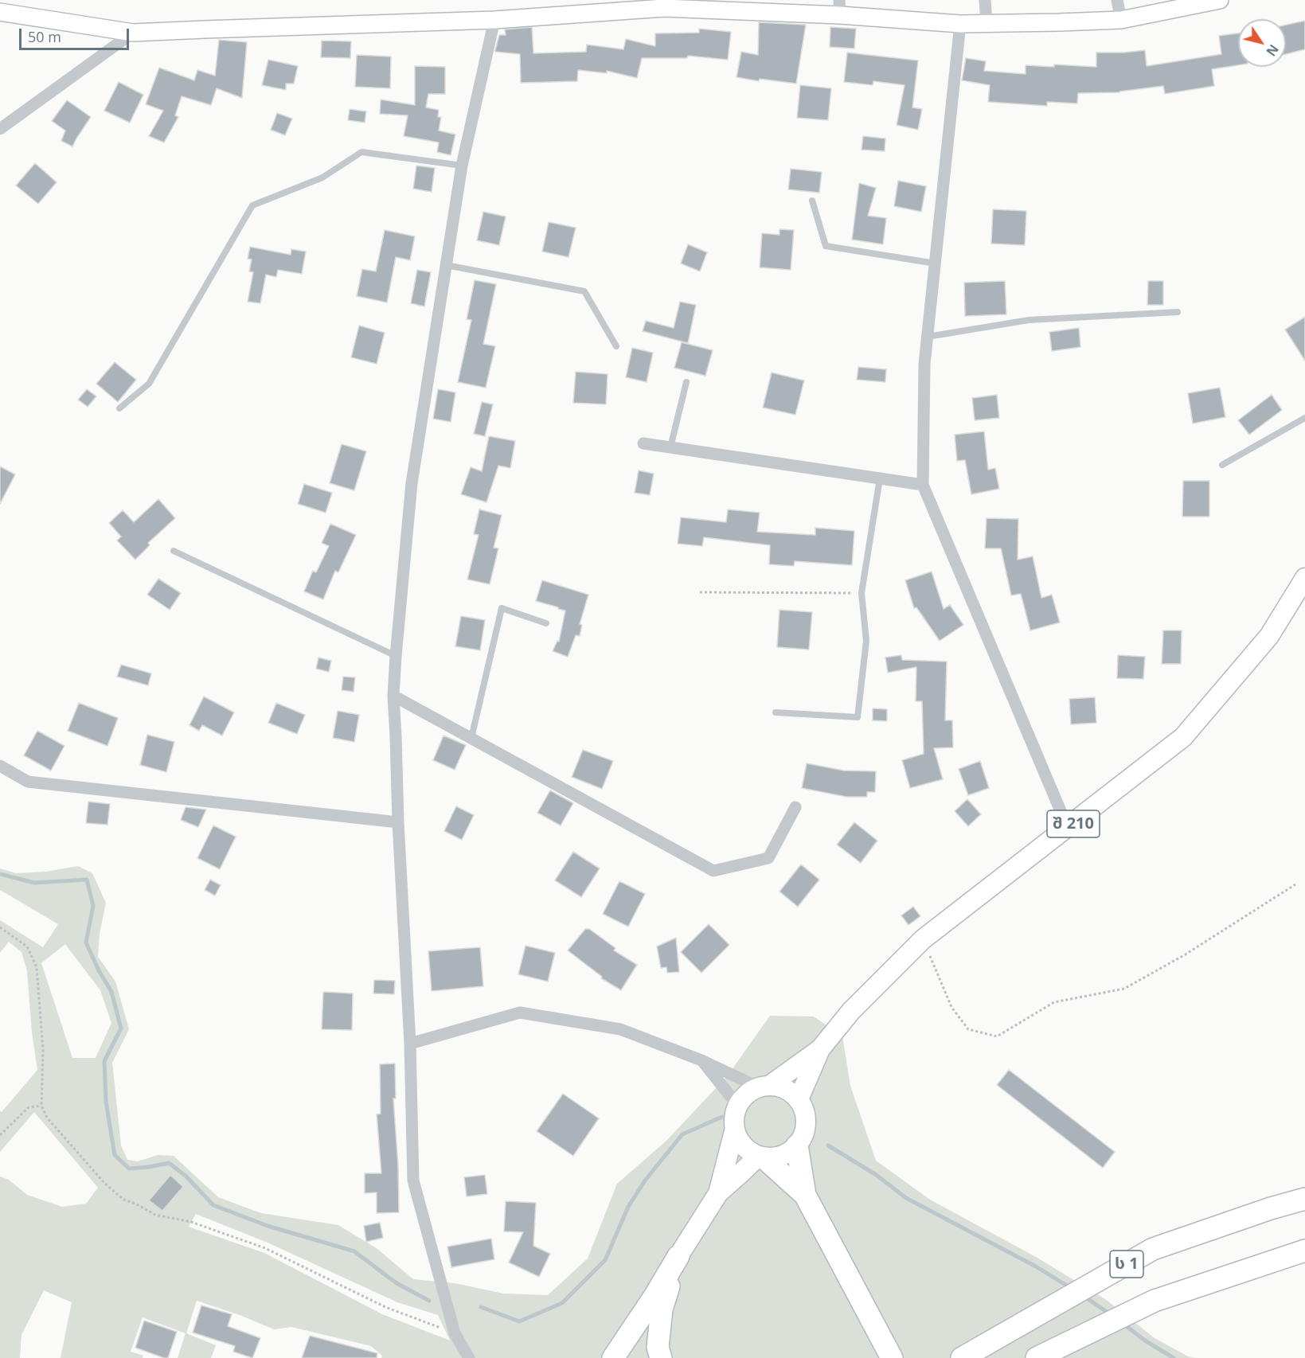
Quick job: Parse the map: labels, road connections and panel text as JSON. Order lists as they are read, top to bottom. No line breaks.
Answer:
{"streets":{"highway":["ს 1"],"main road":["შ 210"]},"scale_bar":"50 m","north":"bottom right"}
